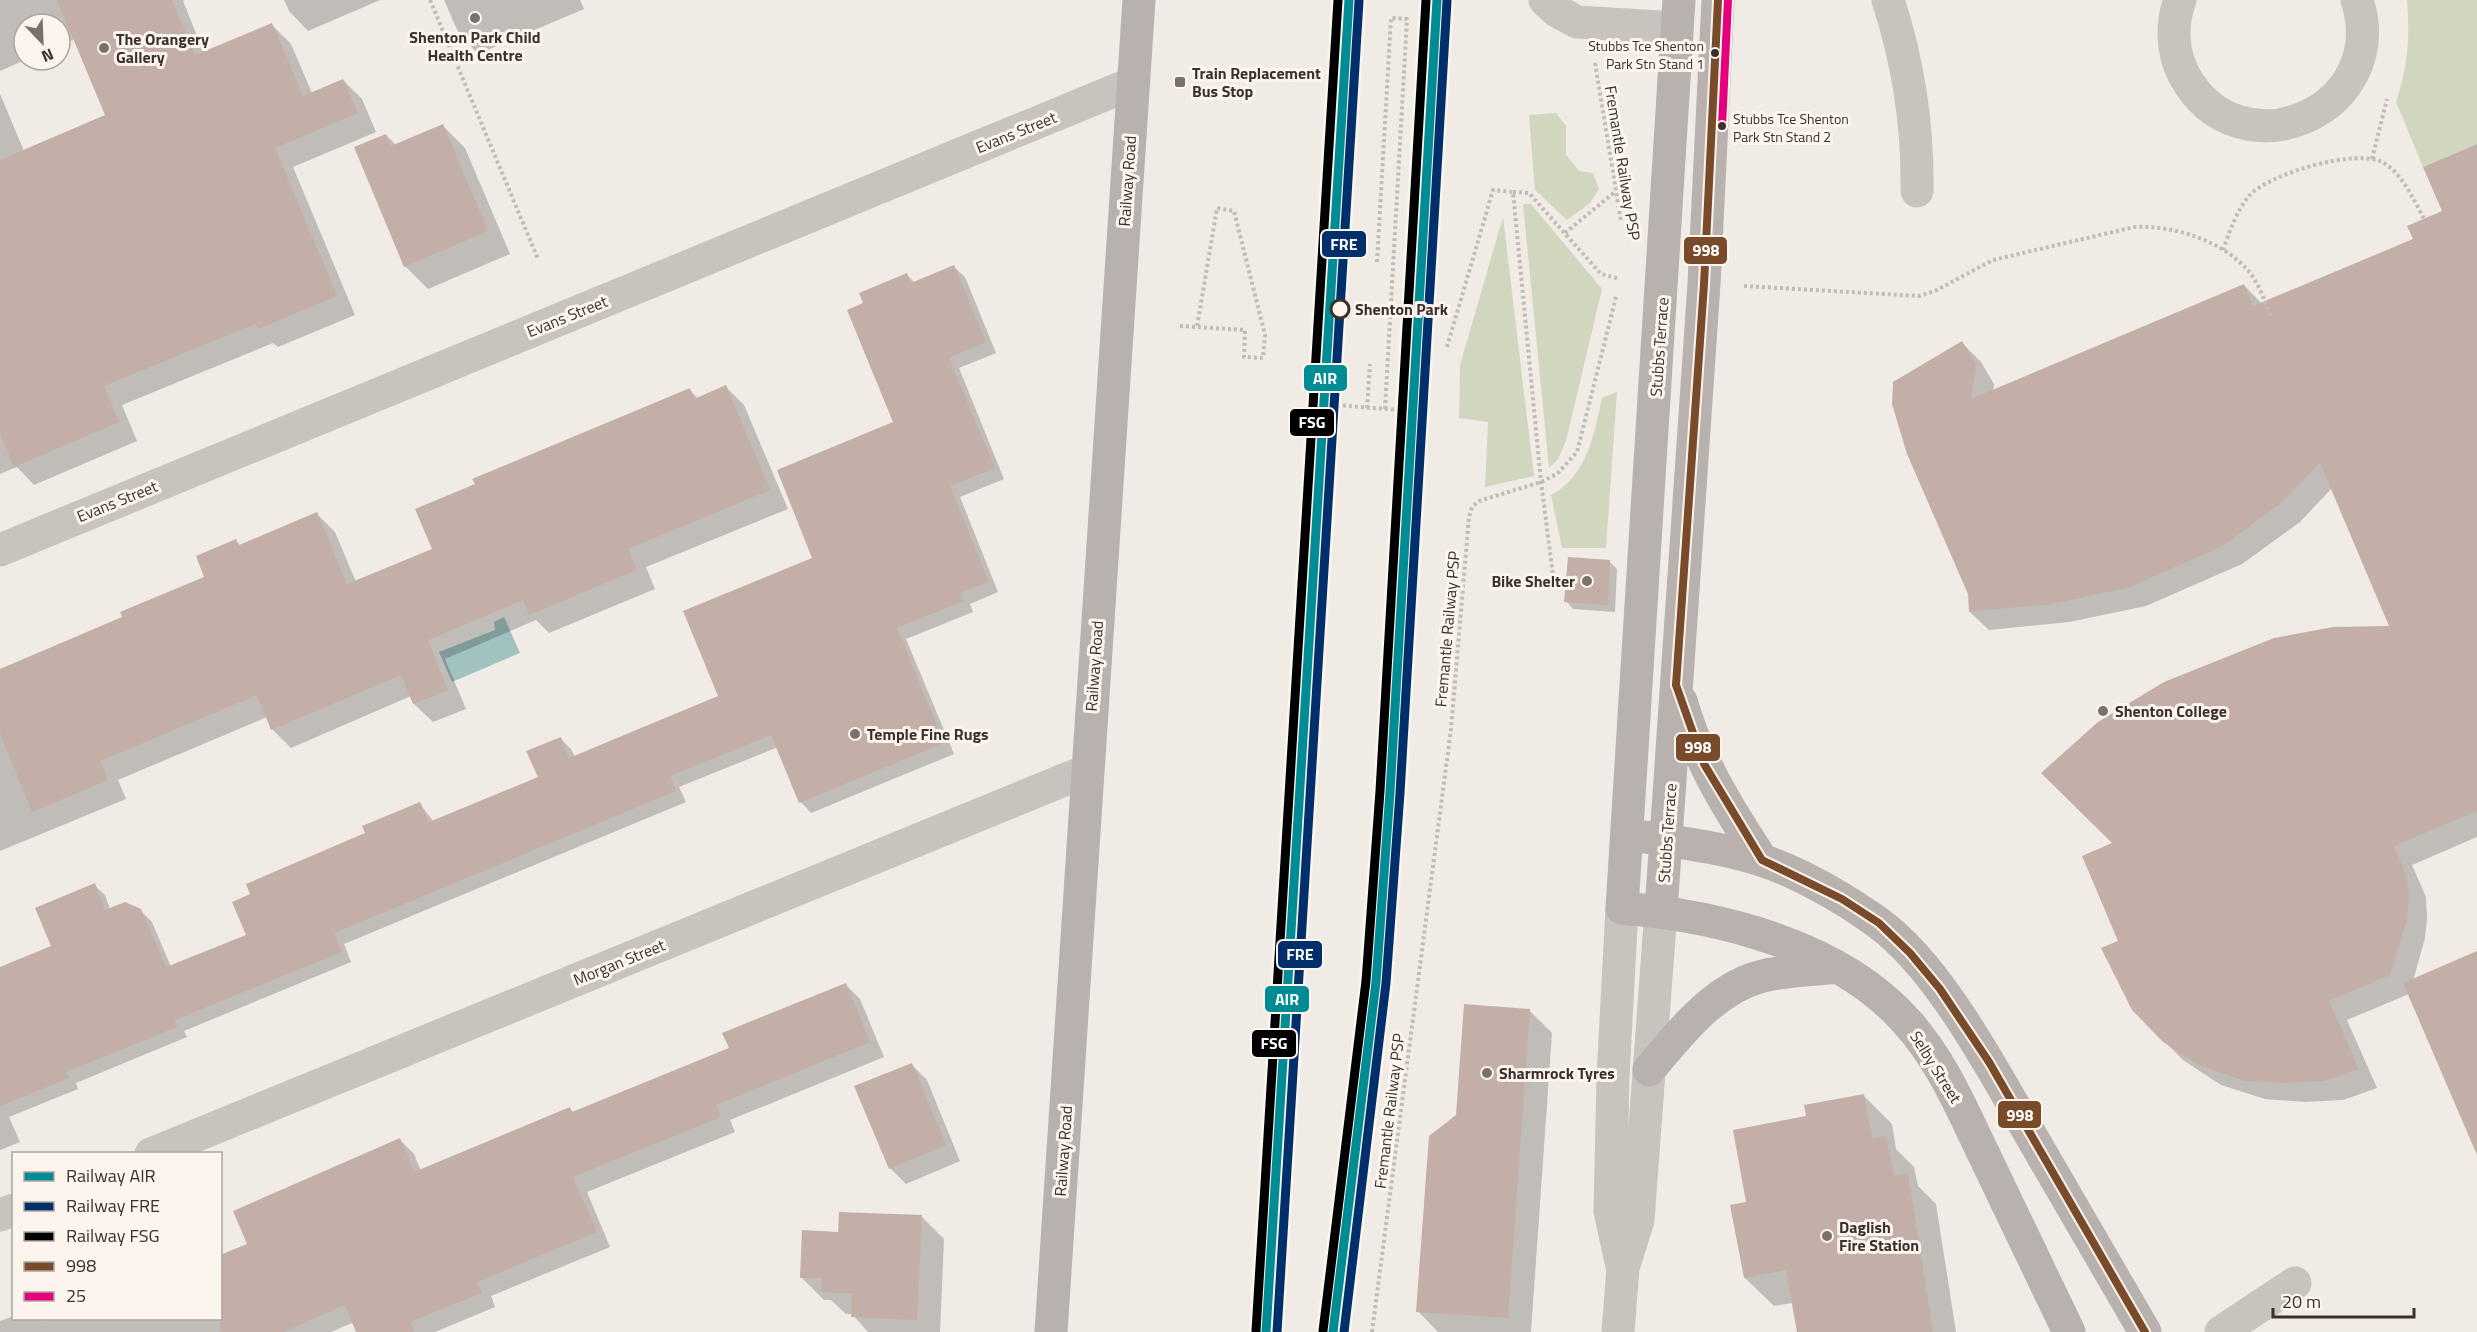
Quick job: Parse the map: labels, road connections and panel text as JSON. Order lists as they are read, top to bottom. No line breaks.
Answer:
{"streets":{"main road":["Railway Road","Stubbs Terrace","Selby Street"],"street":["Evans Street","Morgan Street"],"path":["Fremantle Railway PSP"]},"crossings":[["Evans Street","Railway Road"],["Railway Road","Morgan Street"],["Stubbs Terrace","Selby Street"]],"places":{"other":["Shenton Park Child Health Centre","The Orangery Gallery","Stubbs Tce Shenton Park Stn Stand 1","Stubbs Tce Shenton Park Stn Stand 2","Shenton Park","Bike Shelter","Shenton College","Temple Fine Rugs","Sharmrock Tyres","Daglish Fire Station"],"transit":["Train Replacement Bus Stop"]},"lines":["rail line AIR","rail line FSG","transit line 998","transit line 25","rail line FRE"],"legend":["Railway AIR","Railway FRE","Railway FSG","998","25"],"scale_bar":"20 m","north":"bottom right"}
